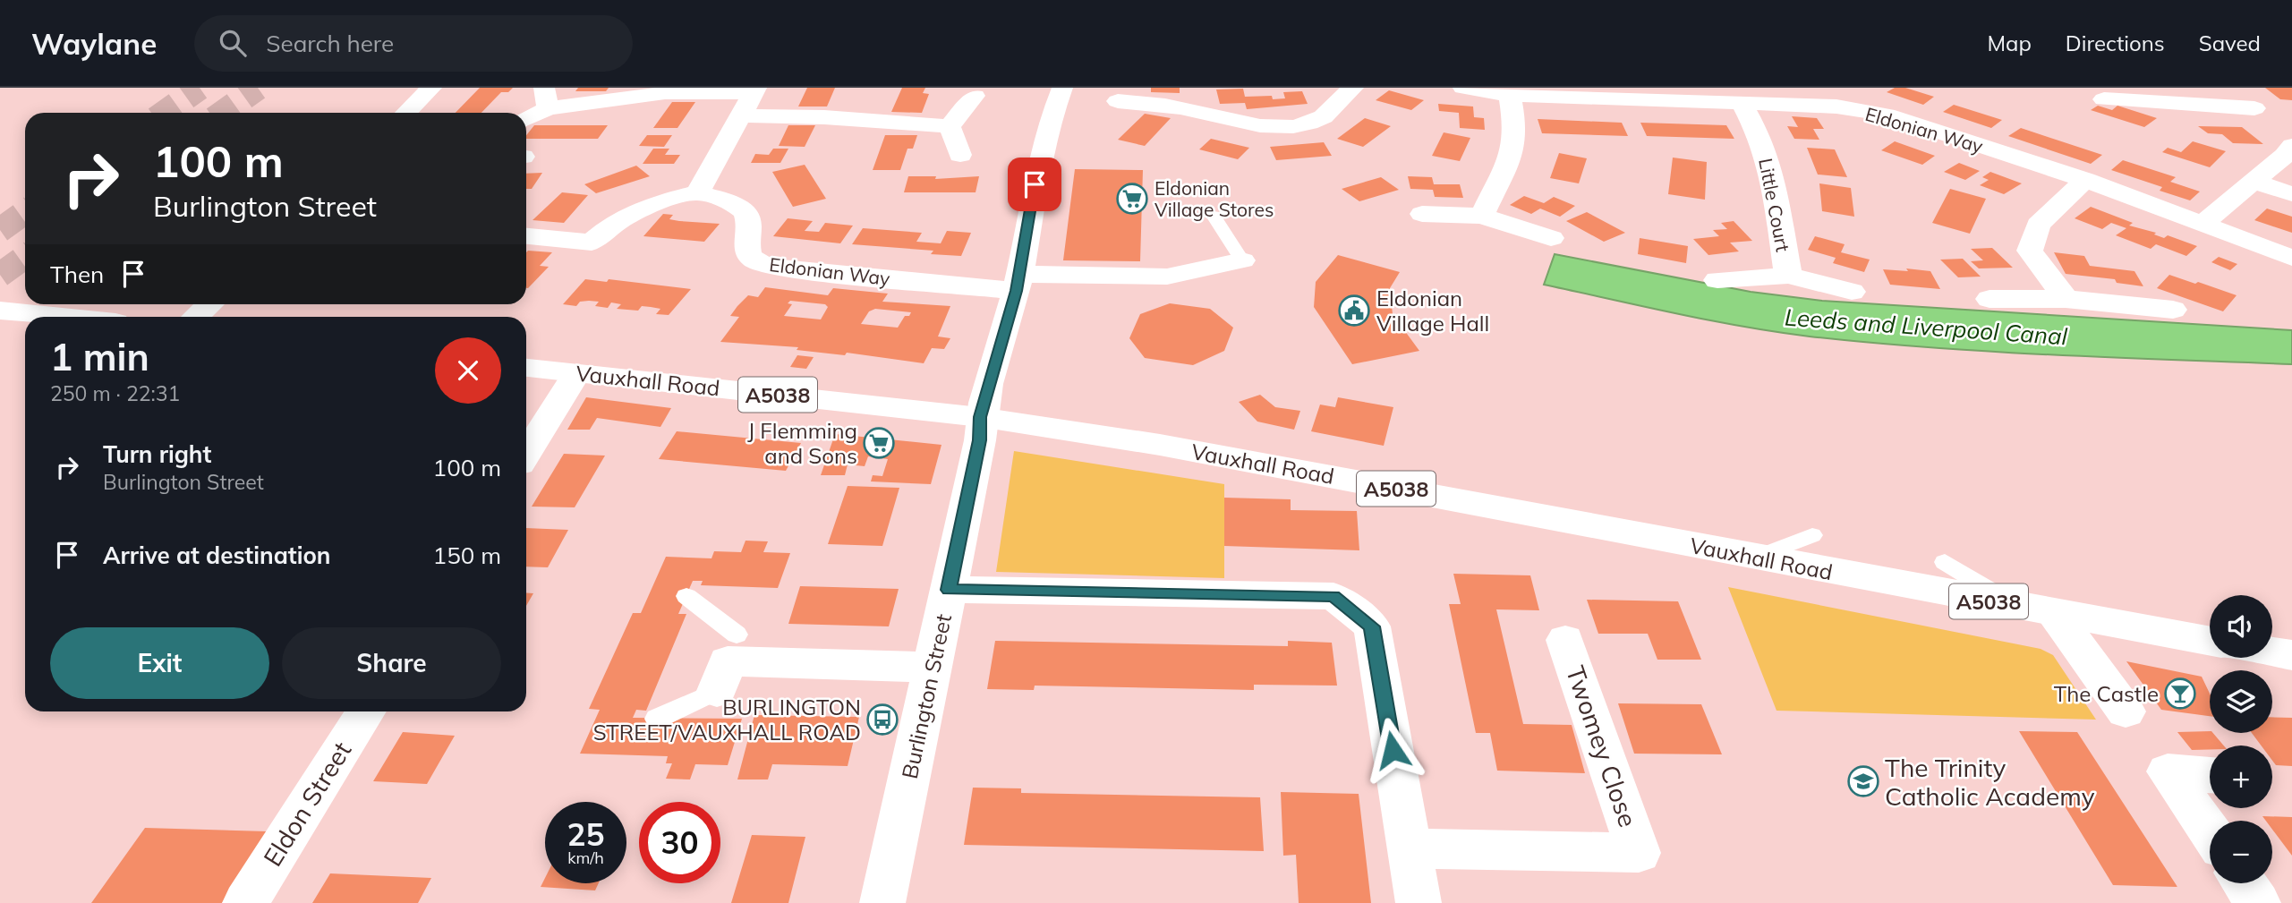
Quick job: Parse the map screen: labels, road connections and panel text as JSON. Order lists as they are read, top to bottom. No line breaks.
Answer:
{"streets":{"street":["Eldonian Way","Little Court","Vauxhall Road","A5038","Burlington Street","Twomey Close","Eldon Street"]},"crossings":[["Eldonian Way","Little Court"],["Eldonian Way","Burlington Street"],["Vauxhall Road","Burlington Street"]],"water":["Leeds and Liverpool Canal"],"places":{"supermarket":["Eldonian Village Stores","J Flemming and Sons"],"public building":["Eldonian Village Hall"],"bar":["The Castle"],"bus stop":["BURLINGTON STREET/VAUXHALL ROAD"],"school or university":["The Trinity Catholic Academy"]},"page":{"header":"Waylane","search":"Search here","nav":["Map","Directions","Saved"],"turn":["100 m","Burlington Street"],"then":"Then","heading":["1 min","250 m · 22:31"],"list":[{"name":"Turn right","note":"Burlington Street","value":"100 m"},{"name":"Arrive at destination","value":"150 m"}],"map_buttons":["+","−"],"buttons":["Exit","Share"],"speed":"25 km/h","limit":"30"}}
